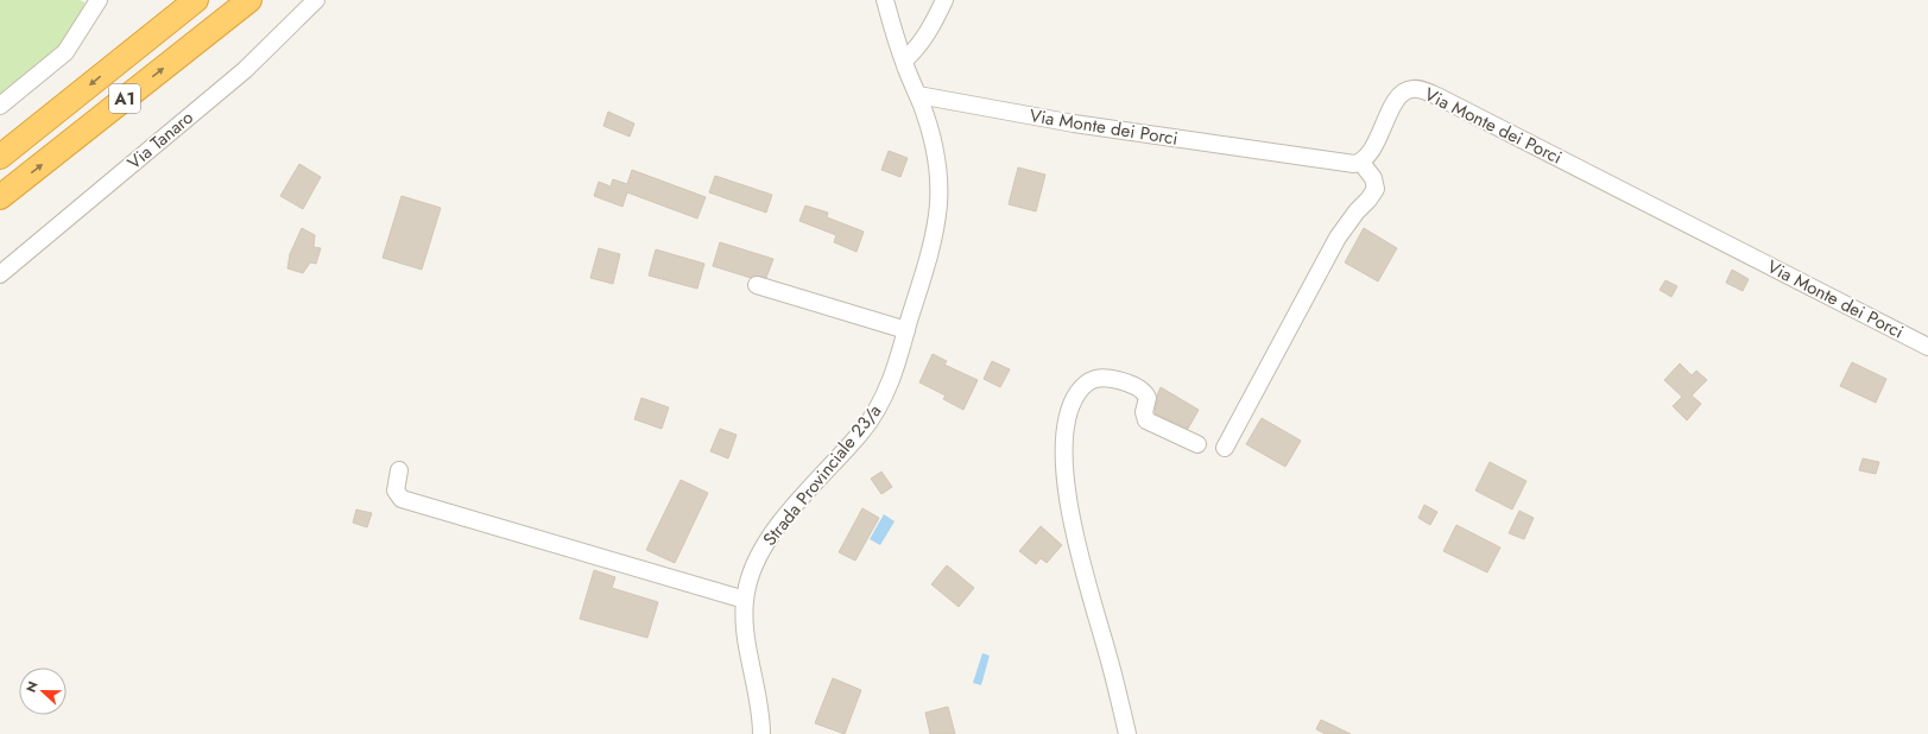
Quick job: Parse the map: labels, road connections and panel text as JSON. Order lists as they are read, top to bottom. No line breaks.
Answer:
{"streets":{"highway":["A1"],"street":["Via Monte dei Porci","Via Tanaro","Strada Provinciale 23/a"]},"crossings":[["Via Monte dei Porci","Strada Provinciale 23/a"]],"north":"left"}
